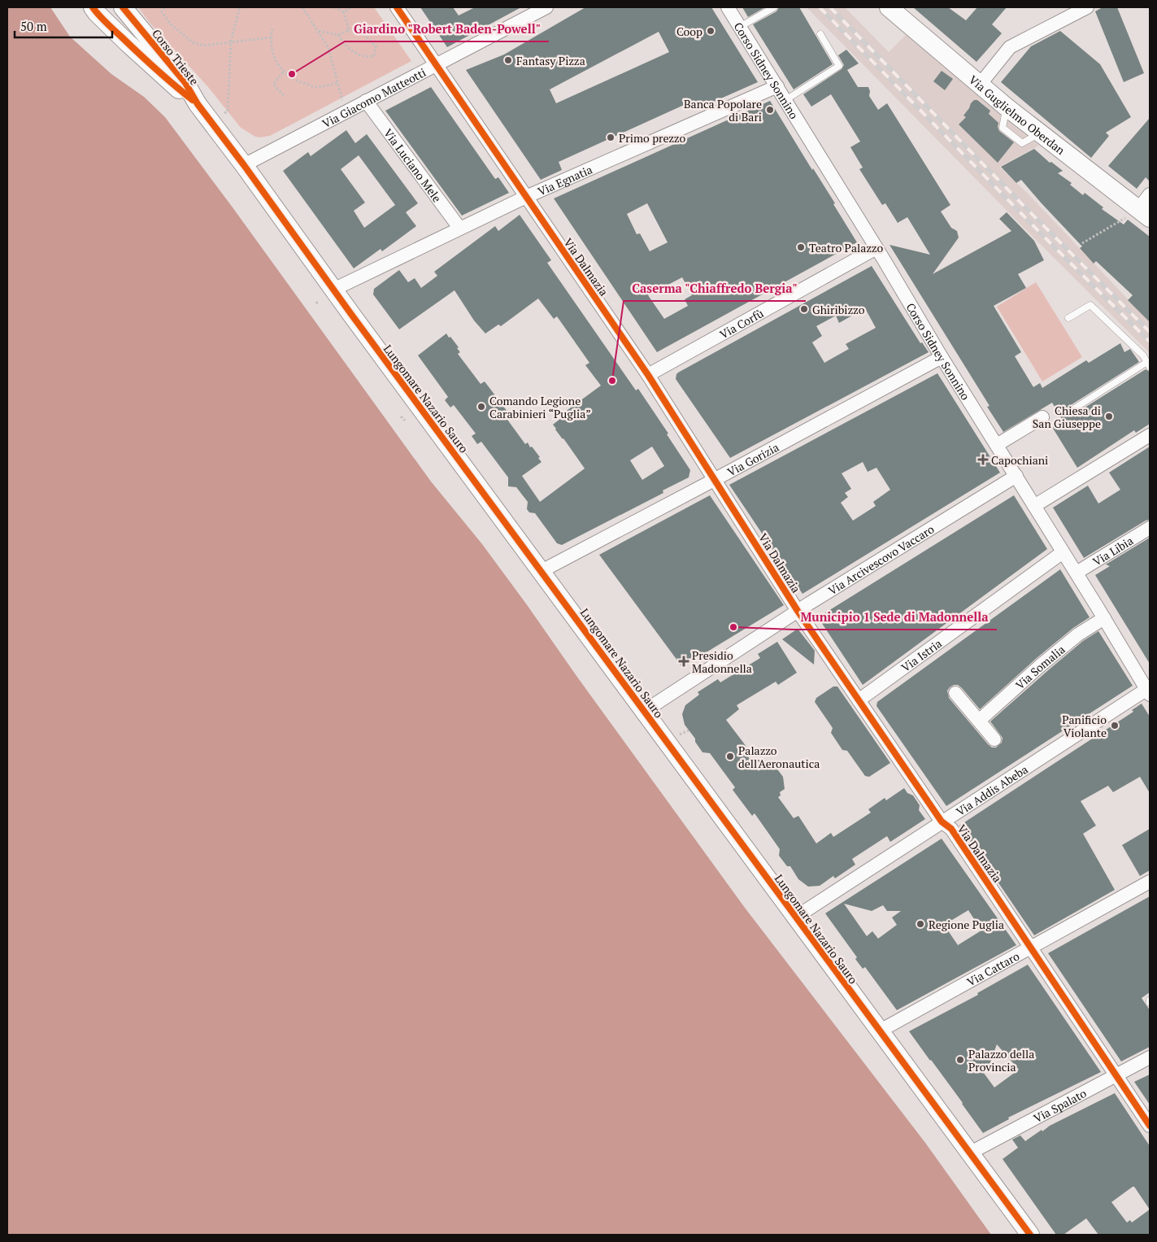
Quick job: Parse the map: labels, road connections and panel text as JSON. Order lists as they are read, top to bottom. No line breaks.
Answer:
{"streets":{"main road":["Corso Trieste","Via Guglielmo Oberdan","Lungomare Nazario Sauro"],"street":["Corso Sidney Sonnino","Via Giacomo Matteotti","Via Luciano Mele","Via Egnatia","Via Dalmazia","Via Corfù","Via Gorizia","Via Libia","Via Arcivescovo Vaccaro","Via Istria","Via Somalia","Via Addis Abeba","Via Cattaro","Via Spalato"]},"crossings":[["Corso Trieste","Lungomare Nazario Sauro"],["Corso Sidney Sonnino","Via Egnatia"],["Corso Sidney Sonnino","Via Corfù"],["Corso Sidney Sonnino","Via Gorizia"],["Corso Sidney Sonnino","Via Libia"],["Corso Sidney Sonnino","Via Arcivescovo Vaccaro"],["Corso Sidney Sonnino","Via Istria"],["Corso Sidney Sonnino","Via Somalia"],["Corso Sidney Sonnino","Via Addis Abeba"],["Via Giacomo Matteotti","Via Luciano Mele"],["Via Giacomo Matteotti","Via Dalmazia"],["Via Giacomo Matteotti","Lungomare Nazario Sauro"],["Via Luciano Mele","Via Egnatia"],["Via Egnatia","Via Dalmazia"],["Via Egnatia","Lungomare Nazario Sauro"],["Via Dalmazia","Via Corfù"],["Via Dalmazia","Via Gorizia"],["Via Dalmazia","Via Arcivescovo Vaccaro"],["Via Dalmazia","Via Istria"],["Via Dalmazia","Via Addis Abeba"],["Via Dalmazia","Via Cattaro"],["Via Dalmazia","Via Spalato"],["Lungomare Nazario Sauro","Via Gorizia"],["Lungomare Nazario Sauro","Via Arcivescovo Vaccaro"],["Lungomare Nazario Sauro","Via Addis Abeba"],["Lungomare Nazario Sauro","Via Cattaro"],["Lungomare Nazario Sauro","Via Spalato"]],"places":{"other":["Coop","Fantasy Pizza","Giardino \"Robert Baden-Powell\"","Banca Popolare di Bari","Primo prezzo","Teatro Palazzo","Ghiribizzo","Caserma \"Chiaffredo Bergia\"","Comando Legione Carabinieri “Puglia”","Chiesa di San Giuseppe","Municipio 1 Sede di Madonnella","Panificio Violante","Palazzo dell'Aeronautica","Regione Puglia","Palazzo della Provincia"],"health":["Capochiani","Presidio Madonnella"]},"scale_bar":"50 m"}
